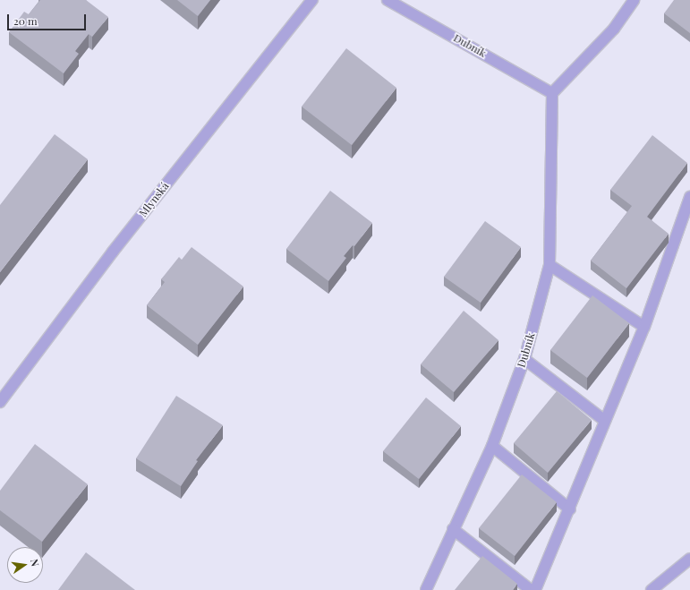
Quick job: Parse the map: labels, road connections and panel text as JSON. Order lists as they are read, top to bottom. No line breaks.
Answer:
{"streets":{"street":["Dubník","Mlynská"]},"scale_bar":"20 m","north":"right"}
